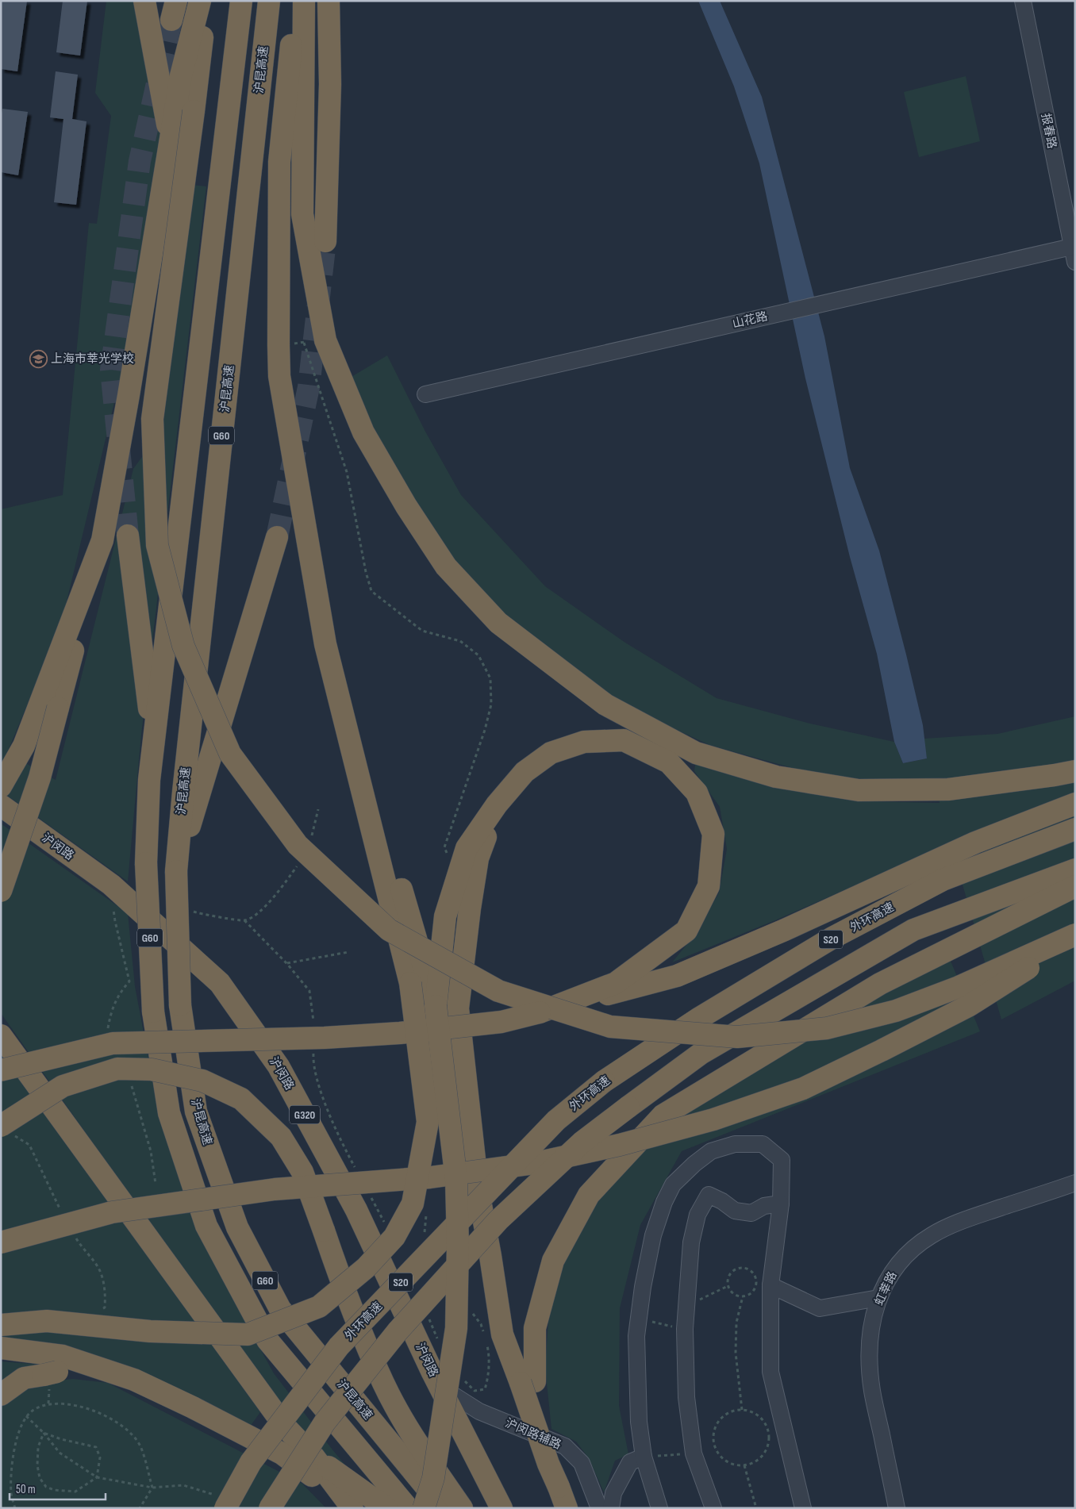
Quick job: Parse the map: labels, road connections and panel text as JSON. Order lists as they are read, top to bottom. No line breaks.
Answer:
{"streets":{"highway":["沪昆高速","G60","沪闵路","外环高速","S20","G320"],"street":["报春路","山花路","虹莘路","沪闵路辅路"]},"crossings":[["报春路","山花路"],["沪闵路","沪闵路辅路"]],"places":{"school or university":["上海市莘光学校"]},"scale_bar":"50 m"}
